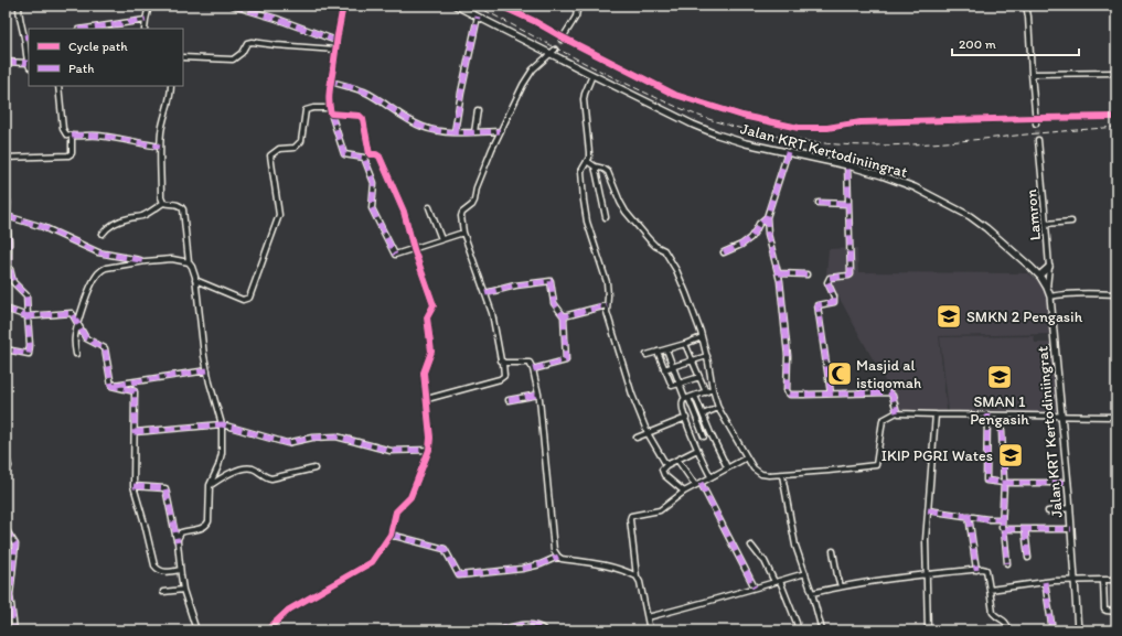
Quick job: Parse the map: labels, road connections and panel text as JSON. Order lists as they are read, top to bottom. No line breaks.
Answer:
{"streets":{"main road":["Jalan KRT Kertodiniingrat"],"street":["Lamron"]},"crossings":[["Jalan KRT Kertodiniingrat","Lamron"]],"places":{"school or university":["SMKN 2 Pengasih","SMAN 1 Pengasih","IKIP PGRI Wates"],"mosque":["Masjid al istiqomah"]},"legend":["Cycle path","Path"],"scale_bar":"200 m"}
